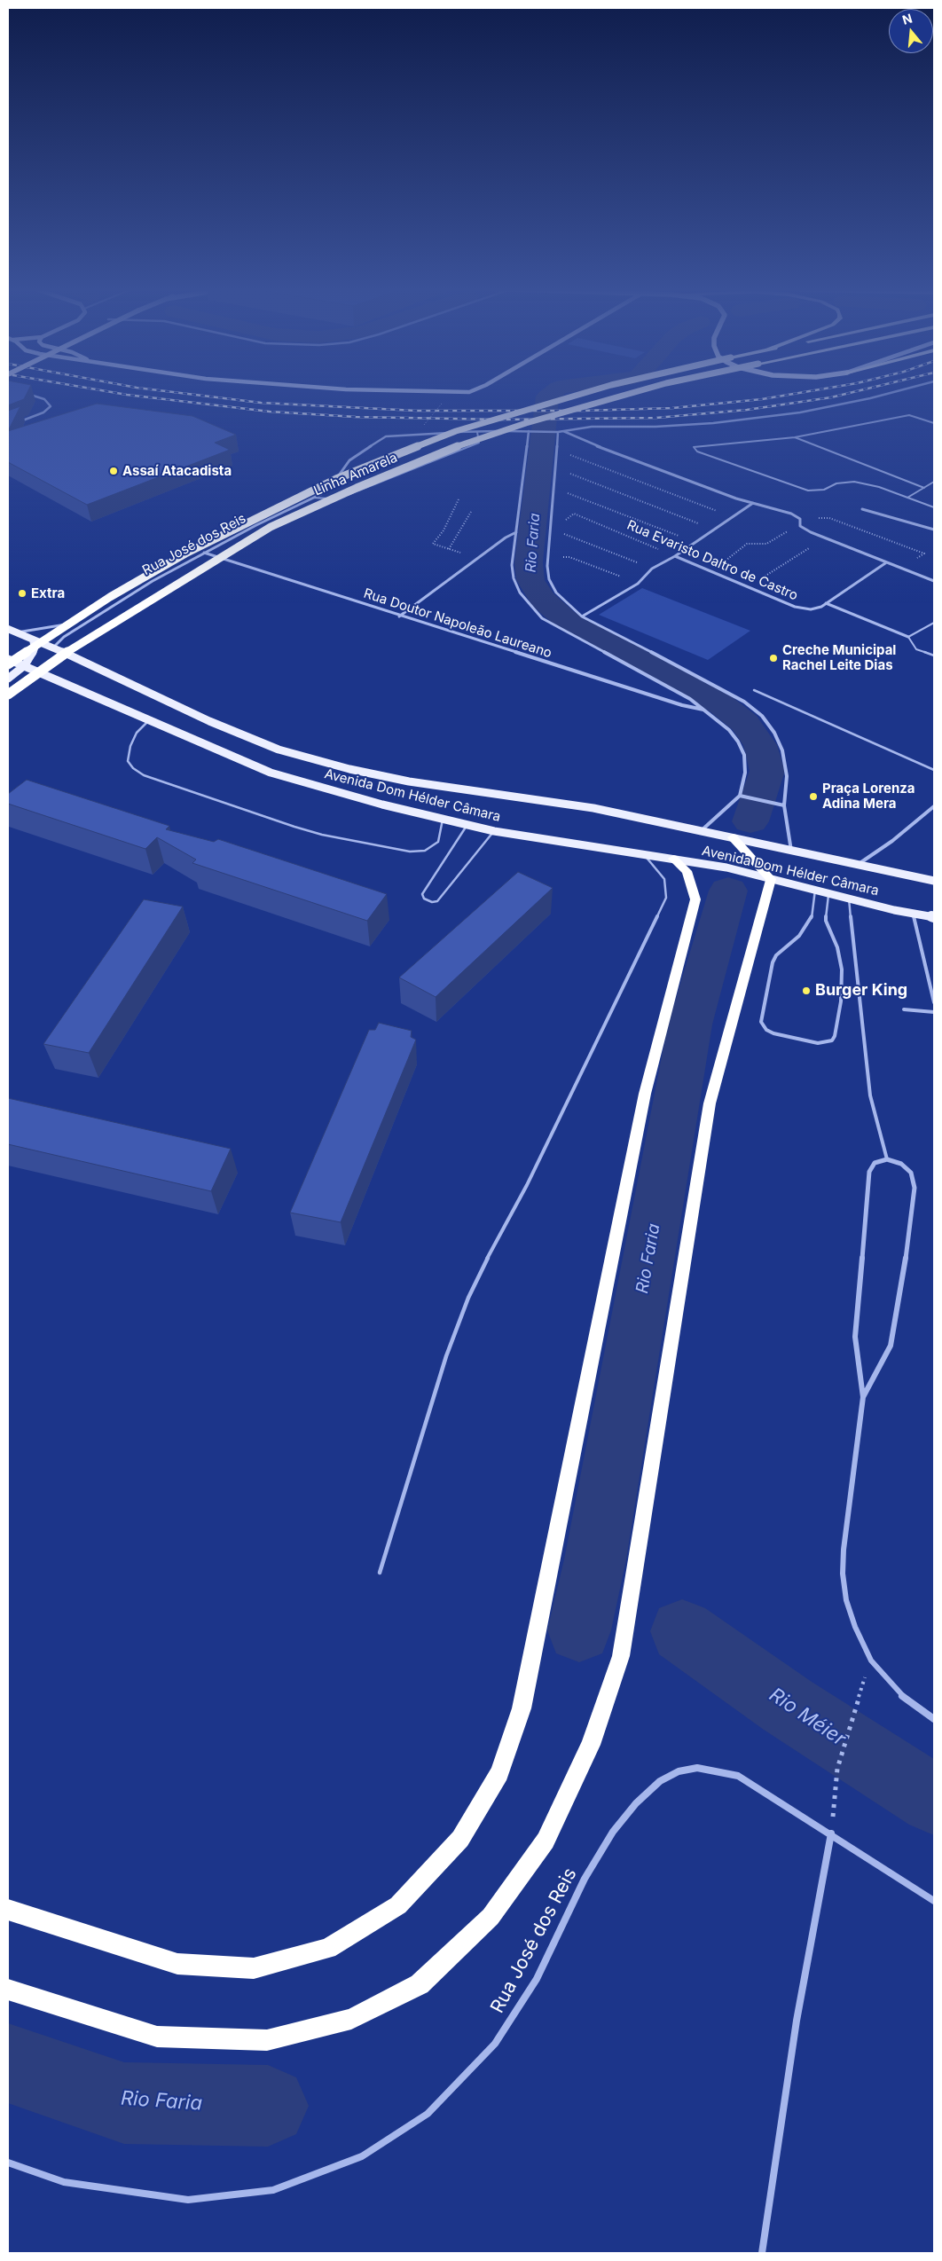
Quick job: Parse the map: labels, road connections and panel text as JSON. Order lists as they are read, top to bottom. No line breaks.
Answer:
{"streets":{"highway":["Linha Amarela"],"main road":["Avenida Dom Hélder Câmara"],"street":["Rua José dos Reis","Rua Evaristo Daltro de Castro","Rua Doutor Napoleão Laureano"]},"crossings":[["Rua José dos Reis","Rua Doutor Napoleão Laureano"],["Rua José dos Reis","Avenida Dom Hélder Câmara"]],"water":["Rio Faria","Rio Méier"],"places":["Assaí Atacadista","Extra","Creche Municipal Rachel Leite Dias","Praça Lorenza Adina Mera","Burger King"],"north":"top"}
